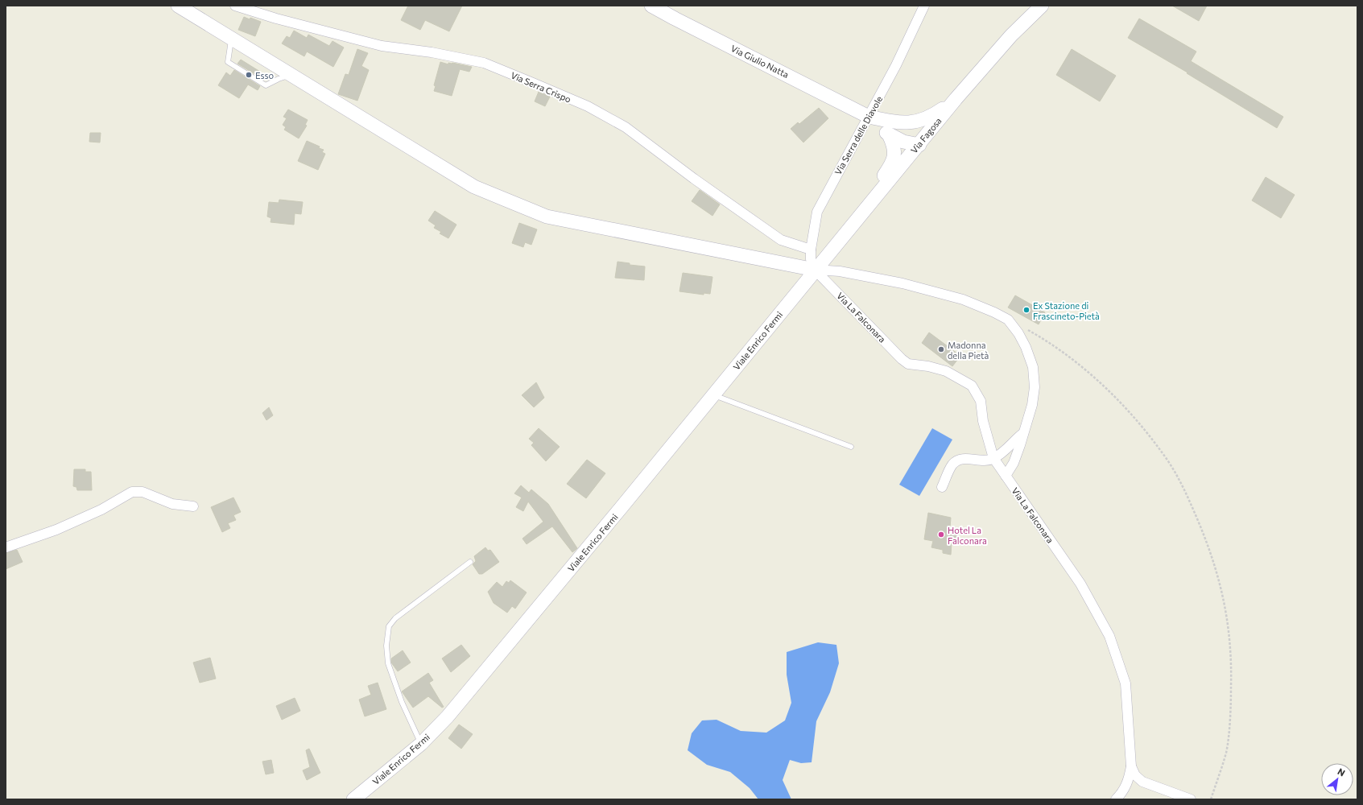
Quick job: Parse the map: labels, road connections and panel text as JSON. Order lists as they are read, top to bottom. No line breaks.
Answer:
{"streets":{"street":["Via Giulio Natta","Via Serra Crispo","Via Serra delle Diavole","Via Fagosa","Via La Falconara","Viale Enrico Fermi"]},"crossings":[["Via Giulio Natta","Via Serra delle Diavole"],["Via Serra Crispo","Via Serra delle Diavole"],["Via Serra delle Diavole","Via Fagosa"],["Via Serra delle Diavole","Via La Falconara"],["Via Serra delle Diavole","Viale Enrico Fermi"],["Via Fagosa","Via La Falconara"],["Via Fagosa","Viale Enrico Fermi"],["Via La Falconara","Viale Enrico Fermi"]],"places":["Esso","Ex Stazione di Frascineto-Pietà","Madonna della Pietà","Hotel La Falconara"],"north":"top right"}
